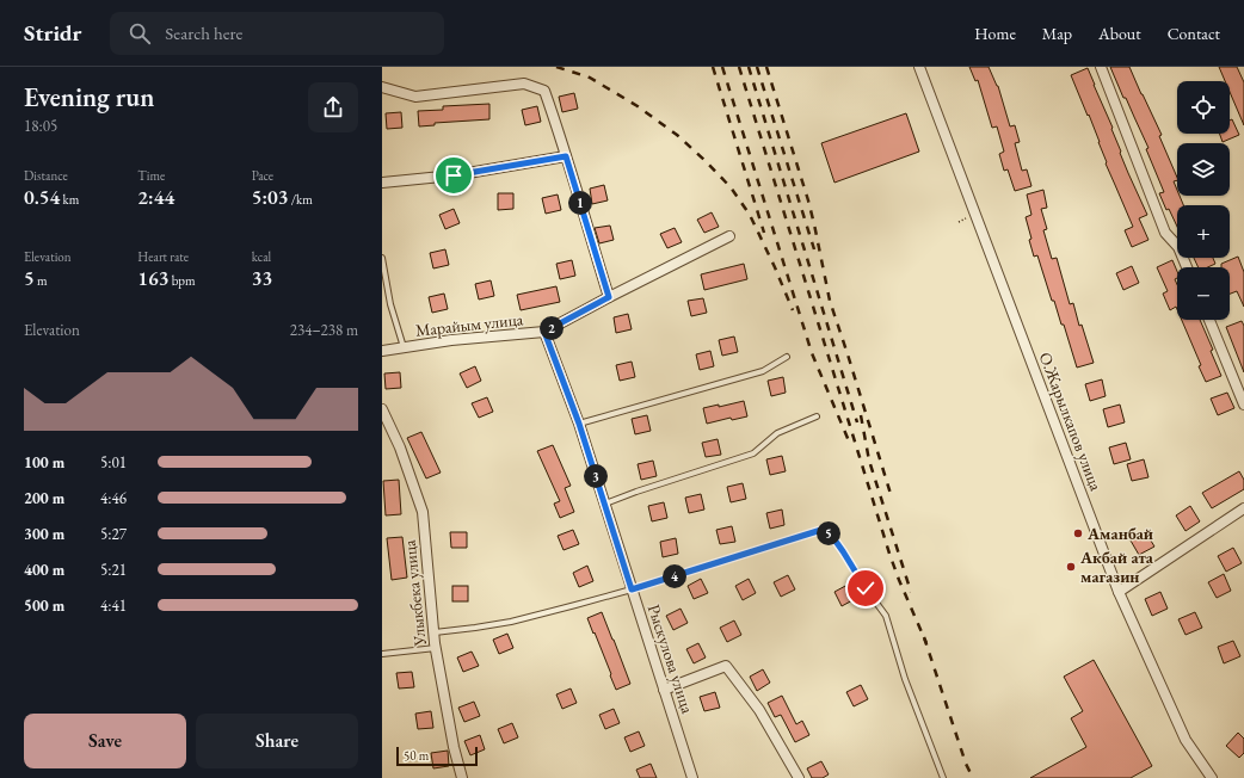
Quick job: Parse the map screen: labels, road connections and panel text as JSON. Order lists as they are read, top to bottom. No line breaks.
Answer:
{"streets":{"street":["Марайым улица","О.Жарылкапов улица","Улыкбека улица","Рыскулова улица"]},"crossings":[["Марайым улица","Рыскулова улица"]],"places":["Аманбай","Акбай ата магазин"],"scale_bar":"50 m","page":{"header":"Stridr","search":"Search here","nav":["Home","Map","About","Contact"],"heading":["Evening run","18:05"],"map_buttons":["+","−"],"stats":[["Distance","0.54 km"],["Time","2:44"],["Pace","5:03 /km"],["Elevation","5 m"],["Heart rate","163 bpm"],["kcal","33"]],"pins":["1","2","3","5","4"],"chart":["Elevation","234–238 m"],"list":[{"name":"100 m","note":"5:01"},{"name":"200 m","note":"4:46"},{"name":"300 m","note":"5:27"},{"name":"400 m","note":"5:21"},{"name":"500 m","note":"4:41"}],"buttons":["Save","Share"],"scale":"50 m"}}
